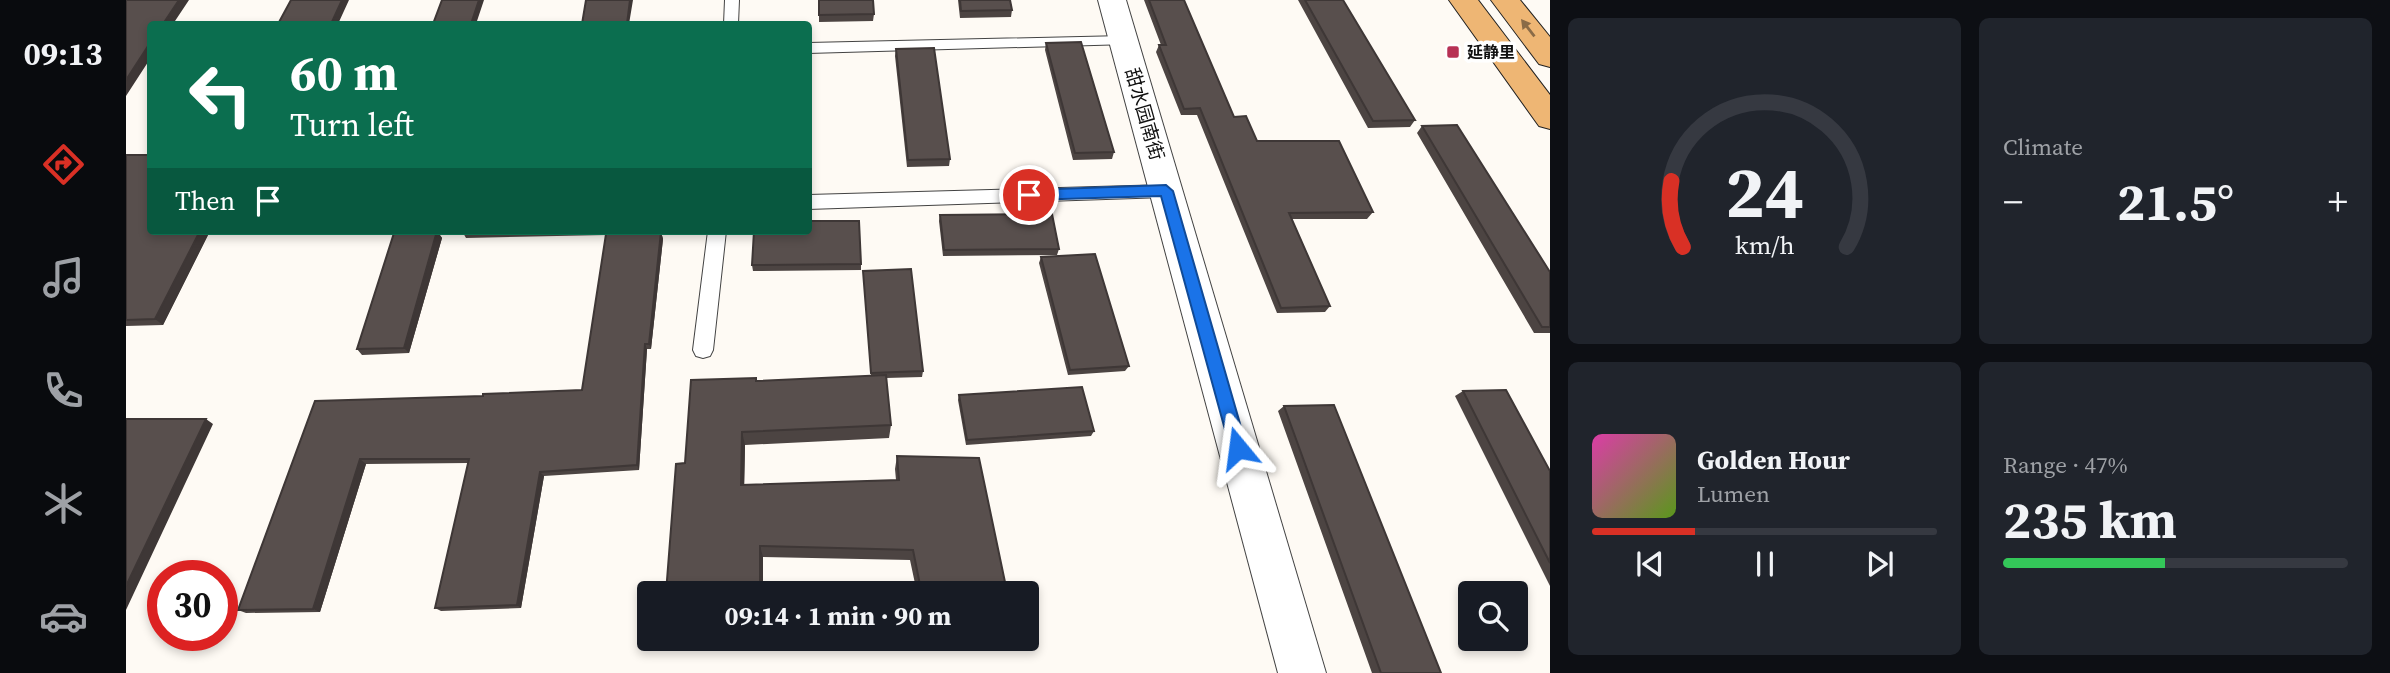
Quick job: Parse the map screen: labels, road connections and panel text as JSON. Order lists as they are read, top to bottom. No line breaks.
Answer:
{"streets":{"street":["甜水园南街"]},"places":{"transit":["延静里"]},"page":{"tabs":"09:13","tile":["Climate",["Range · 47%","235 km"]],"turn":["60 m","Turn left"],"then":"Then","heat":["−","21.5°","+"],"song":["Golden Hour","Lumen"],"limit":"30","trip":"09:14 · 1 min · 90 m","gauge":["24","km/h"]}}
